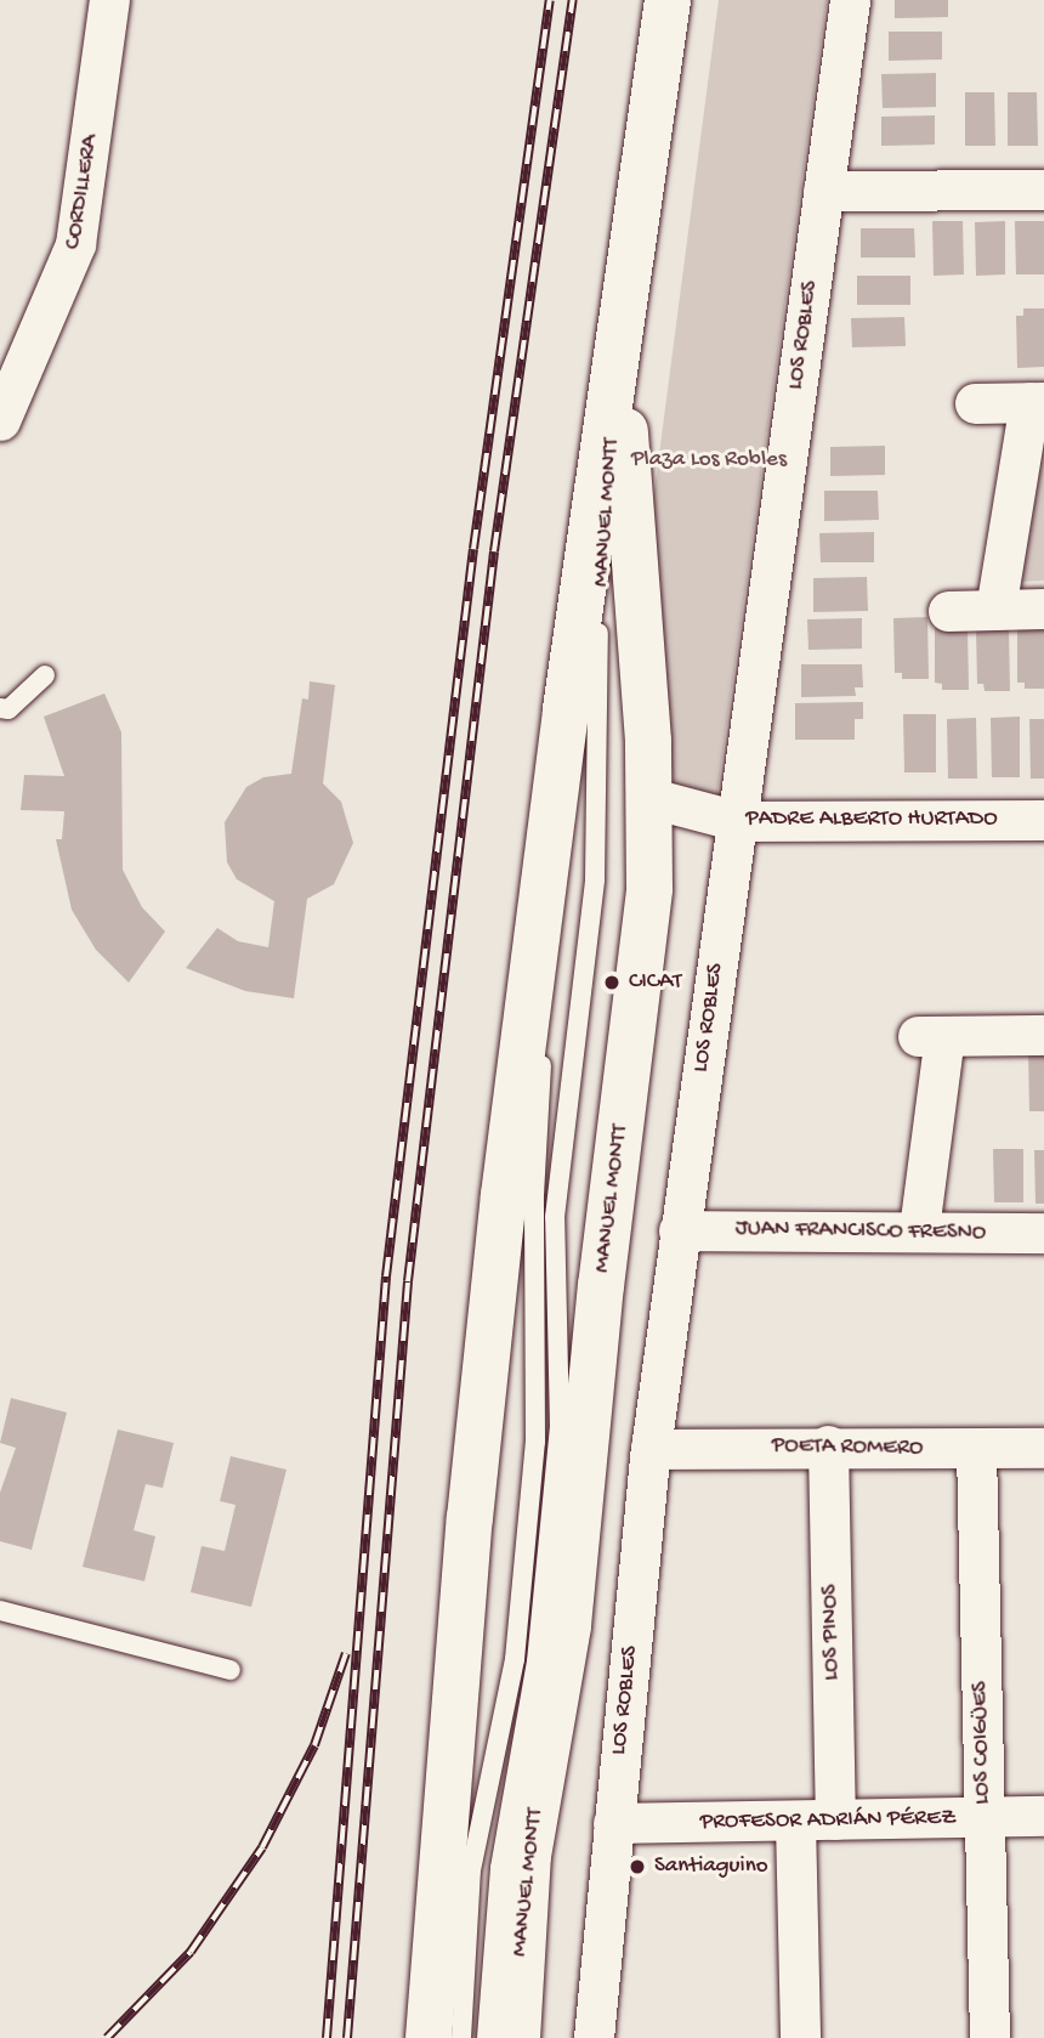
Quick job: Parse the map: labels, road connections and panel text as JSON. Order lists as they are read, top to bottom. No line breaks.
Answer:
{"streets":{"main road":["MANUEL MONTT"],"street":["CORDILLERA","LOS ROBLES","PADRE ALBERTO HURTADO","JUAN FRANCISCO FRESNO","POETA ROMERO","LOS PINOS","LOS COIGÜES","PROFESOR ADRIÁN PÉREZ"]},"crossings":[["LOS ROBLES","PADRE ALBERTO HURTADO"],["LOS ROBLES","JUAN FRANCISCO FRESNO"],["LOS ROBLES","POETA ROMERO"],["LOS ROBLES","PROFESOR ADRIÁN PÉREZ"],["MANUEL MONTT","PADRE ALBERTO HURTADO"],["POETA ROMERO","LOS PINOS"],["POETA ROMERO","LOS COIGÜES"],["LOS PINOS","PROFESOR ADRIÁN PÉREZ"],["LOS COIGÜES","PROFESOR ADRIÁN PÉREZ"]],"parks":["Plaza Los Robles"],"places":["CICAT","Santiaguino"]}
